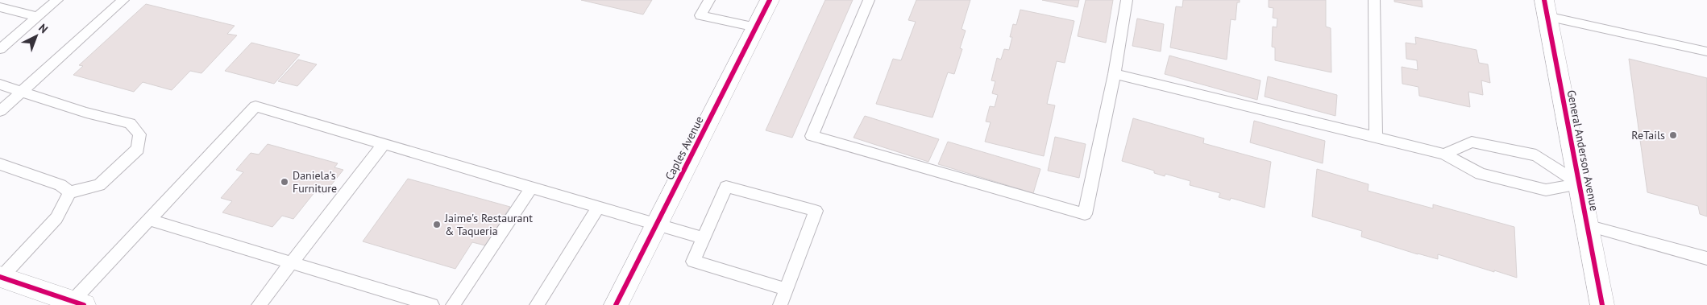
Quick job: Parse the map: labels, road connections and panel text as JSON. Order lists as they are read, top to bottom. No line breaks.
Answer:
{"streets":{"street":["Caples Avenue","General Anderson Avenue"]},"places":["ReTails","Daniela's Furniture","Jaime's Restaurant & Taqueria"],"north":"top right"}
